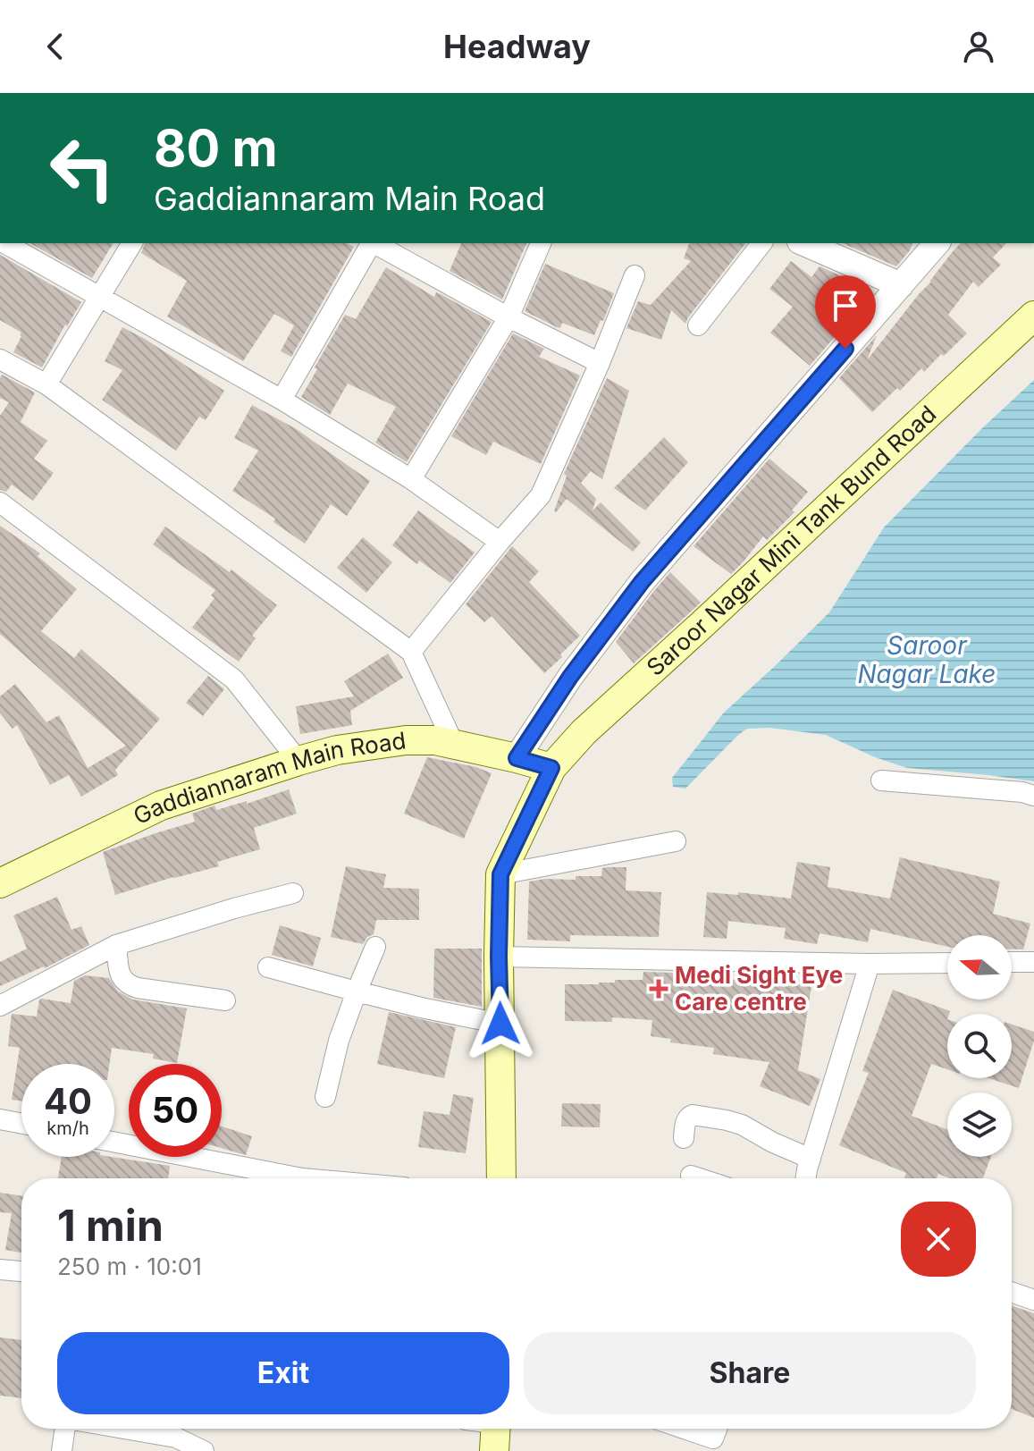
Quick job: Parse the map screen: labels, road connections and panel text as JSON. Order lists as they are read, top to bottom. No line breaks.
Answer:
{"streets":{"main road":["Saroor Nagar Mini Tank Bund Road","Gaddiannaram Main Road"]},"crossings":[["Saroor Nagar Mini Tank Bund Road","Gaddiannaram Main Road"]],"water":["Saroor Nagar Lake"],"places":{"health":["Medi Sight Eye Care centre"]},"north":"left","page":{"header":"Headway","turn":["80 m","Gaddiannaram Main Road"],"speed":"40 km/h","limit":"50","heading":["1 min","250 m · 10:01"],"buttons":["Exit","Share"]}}
